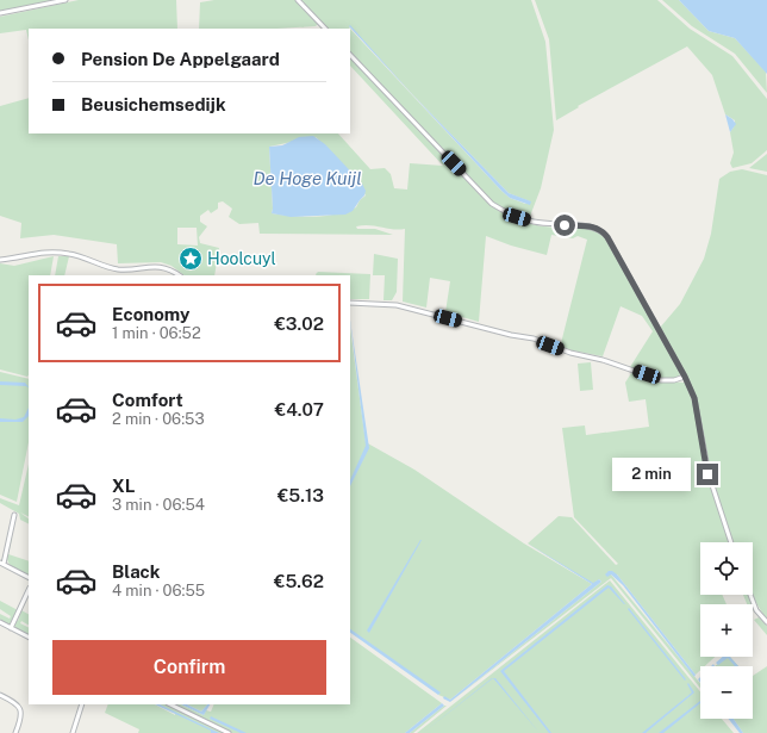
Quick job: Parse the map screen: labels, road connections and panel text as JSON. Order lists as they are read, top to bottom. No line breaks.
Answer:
{"water":["De Hoge Kuijl"],"places":{"place":["Hoolcuyl"]},"page":{"banner":["Pension De Appelgaard","Beusichemsedijk"],"list":[{"name":"Economy","note":"1 min · 06:52","value":"€3.02"},{"name":"Comfort","note":"2 min · 06:53","value":"€4.07"},{"name":"XL","note":"3 min · 06:54","value":"€5.13"},{"name":"Black","note":"4 min · 06:55","value":"€5.62"}],"bubble":"2 min","map_buttons":["+","−"],"buttons":"Confirm"}}
